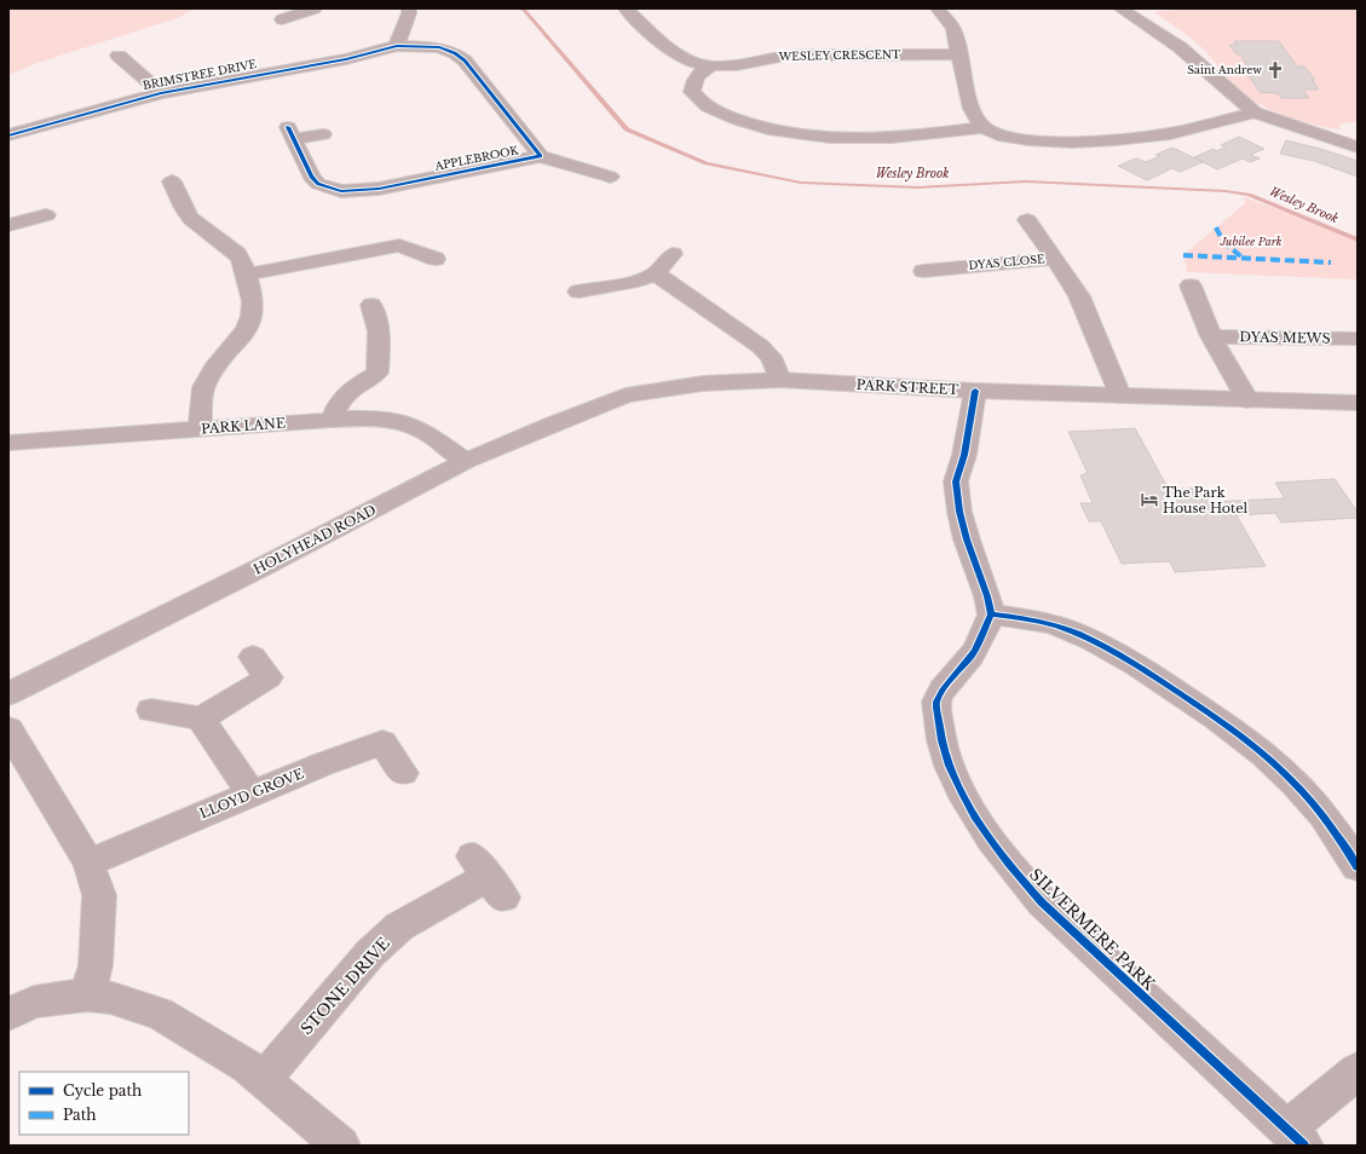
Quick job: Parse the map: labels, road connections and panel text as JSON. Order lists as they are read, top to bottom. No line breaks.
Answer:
{"streets":{"main road":["PARK STREET","HOLYHEAD ROAD"],"street":["WESLEY CRESCENT","BRIMSTREE DRIVE","APPLEBROOK","DYAS CLOSE","DYAS MEWS","PARK LANE","LLOYD GROVE","SILVERMERE PARK","STONE DRIVE"]},"crossings":[["BRIMSTREE DRIVE","APPLEBROOK"],["DYAS CLOSE","PARK STREET"],["PARK STREET","HOLYHEAD ROAD"],["PARK LANE","HOLYHEAD ROAD"]],"water":["Wesley Brook"],"parks":["Jubilee Park"],"places":{"church":["Saint Andrew"],"hotel":["The Park House Hotel"]},"legend":["Cycle path","Path"]}
